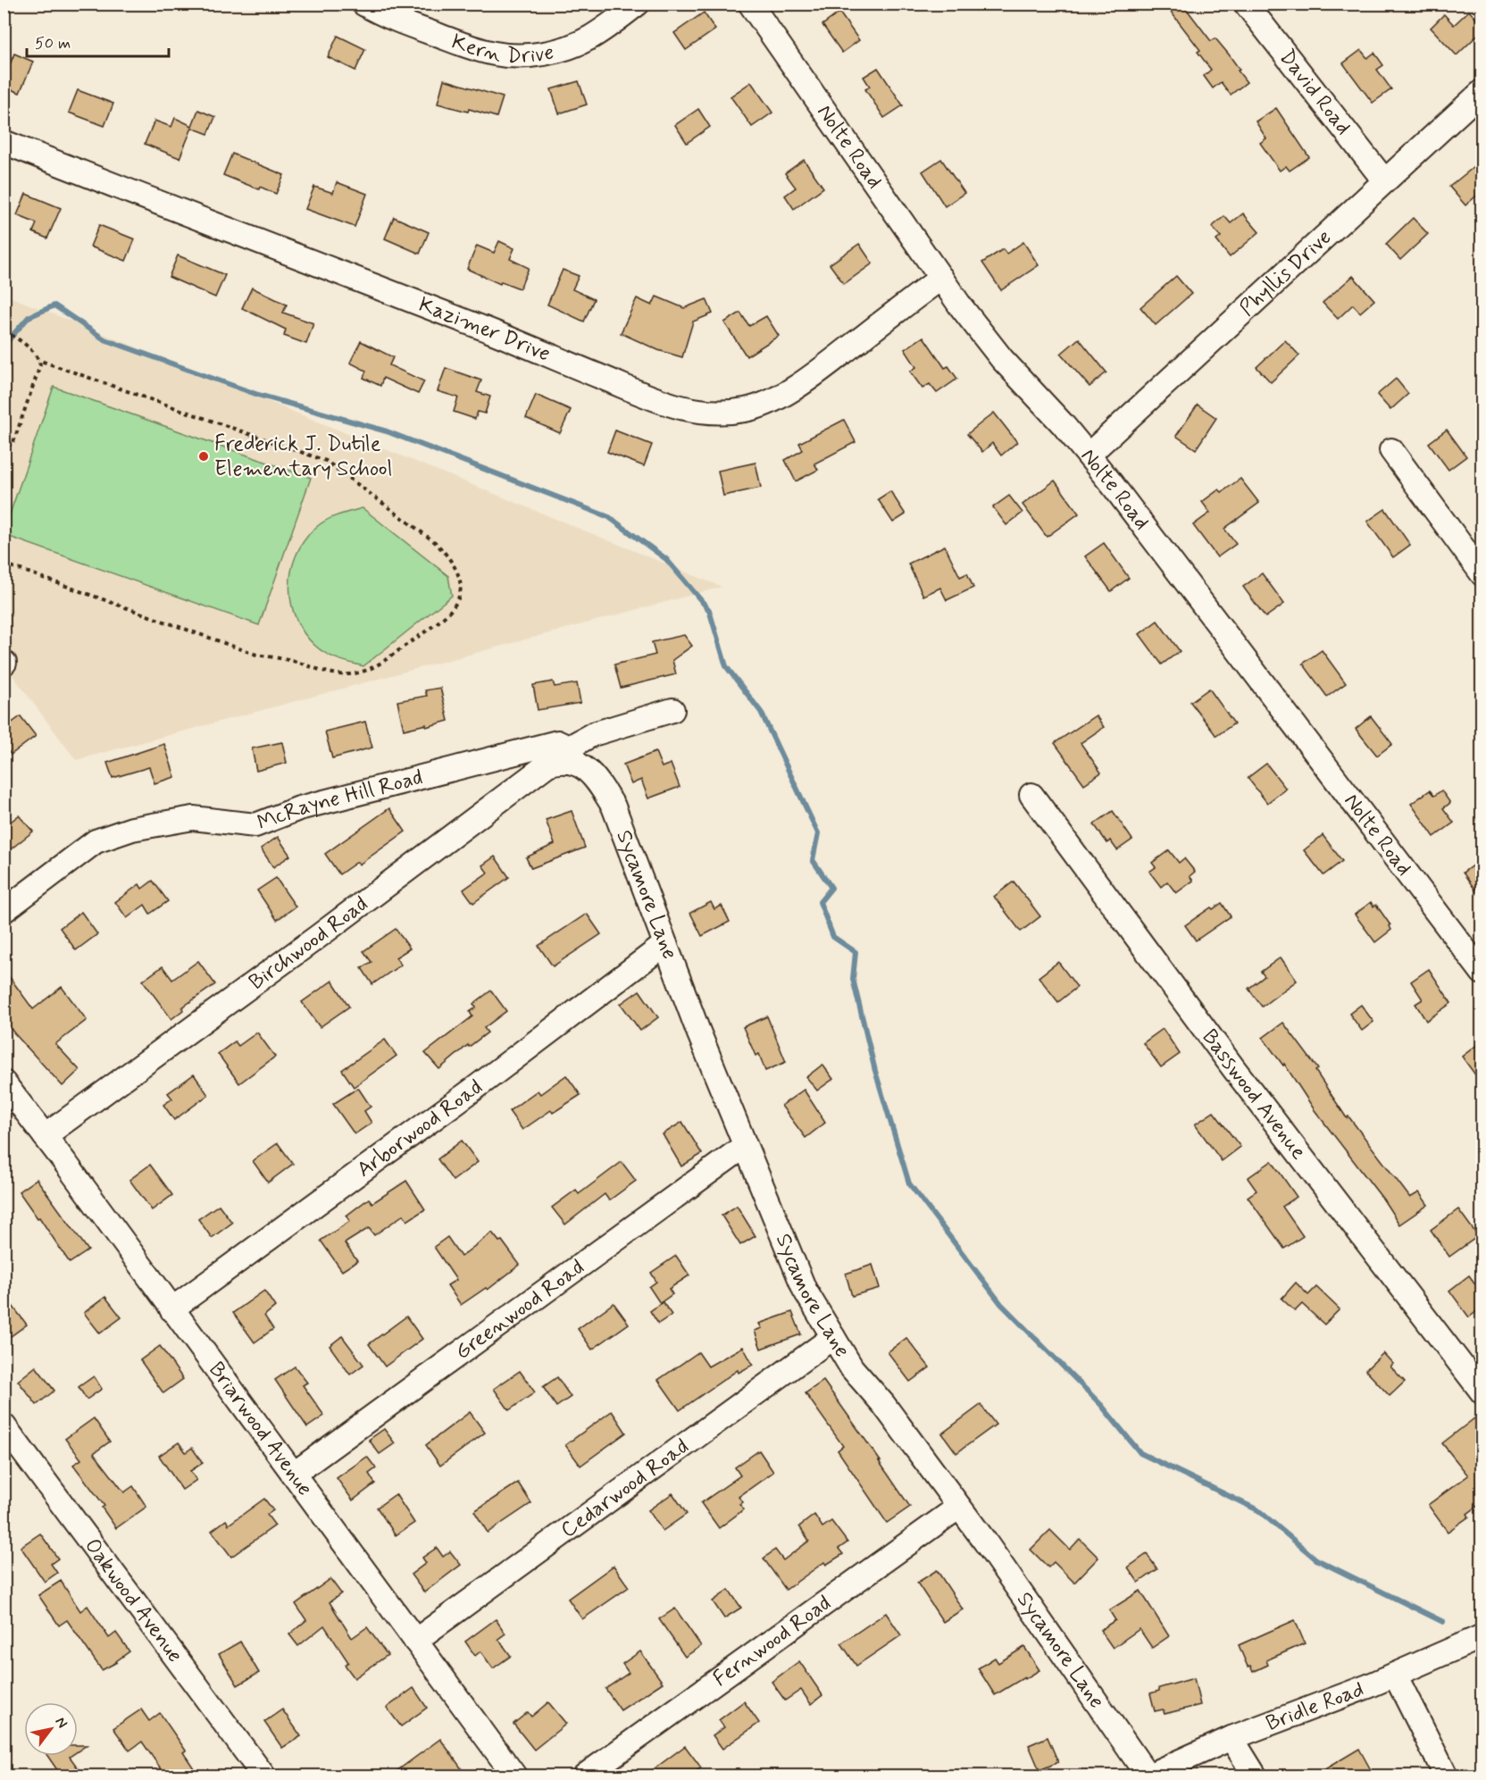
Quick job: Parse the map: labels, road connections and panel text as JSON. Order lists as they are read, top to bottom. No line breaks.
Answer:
{"streets":{"street":["Kern Drive","David Road","Nolte Road","Phyllis Drive","Kazimer Drive","McRayne Hill Road","Sycamore Lane","Birchwood Road","Basswood Avenue","Arborwood Road","Greenwood Road","Briarwood Avenue","Cedarwood Road","Oakwood Avenue","Fernwood Road","Bridle Road"]},"crossings":[["David Road","Phyllis Drive"],["Nolte Road","Phyllis Drive"],["Nolte Road","Kazimer Drive"],["McRayne Hill Road","Sycamore Lane"],["McRayne Hill Road","Birchwood Road"],["Sycamore Lane","Birchwood Road"],["Sycamore Lane","Arborwood Road"],["Sycamore Lane","Greenwood Road"],["Sycamore Lane","Cedarwood Road"],["Sycamore Lane","Fernwood Road"],["Sycamore Lane","Bridle Road"],["Birchwood Road","Briarwood Avenue"],["Arborwood Road","Briarwood Avenue"],["Greenwood Road","Briarwood Avenue"],["Briarwood Avenue","Cedarwood Road"]],"places":["Frederick J. Dutile Elementary School"],"scale_bar":"50 m","north":"top right"}
